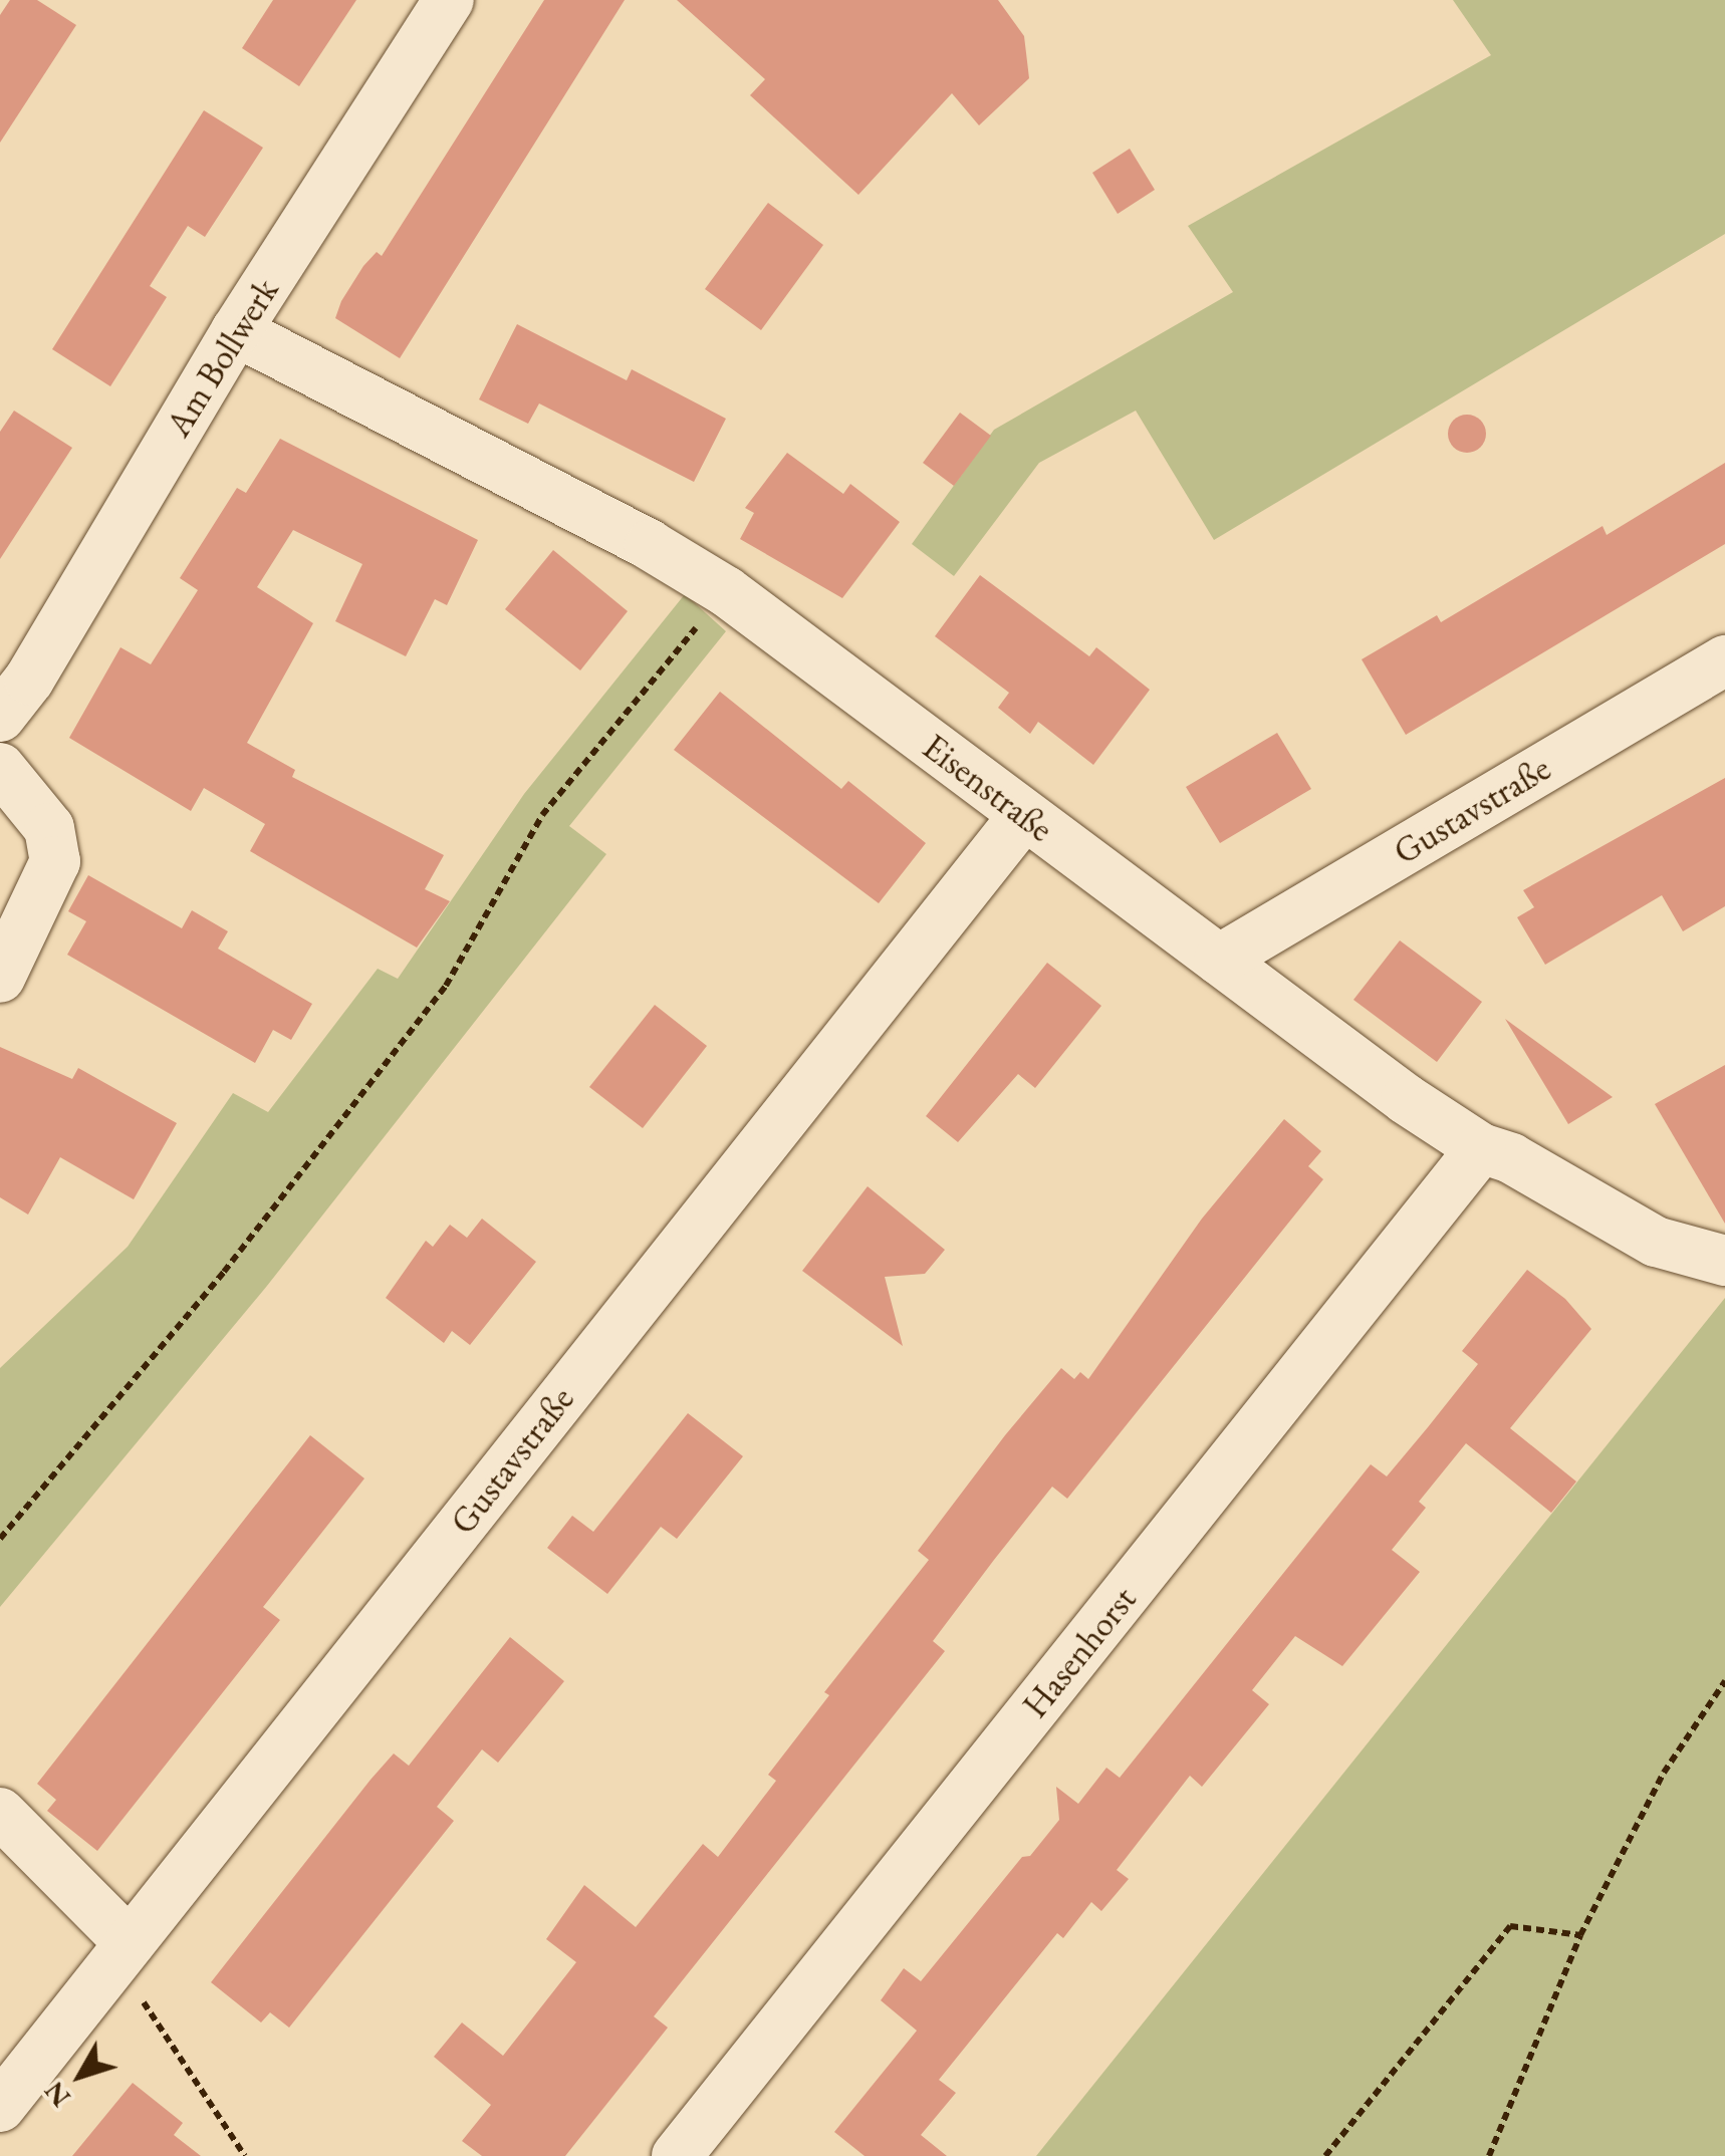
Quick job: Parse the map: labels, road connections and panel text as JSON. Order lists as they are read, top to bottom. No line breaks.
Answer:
{"streets":{"street":["Am Bollwerk","Eisenstraße","Gustavstraße","Hasenhorst"]},"crossings":[["Am Bollwerk","Eisenstraße"],["Eisenstraße","Gustavstraße"],["Eisenstraße","Hasenhorst"]],"north":"bottom left"}
